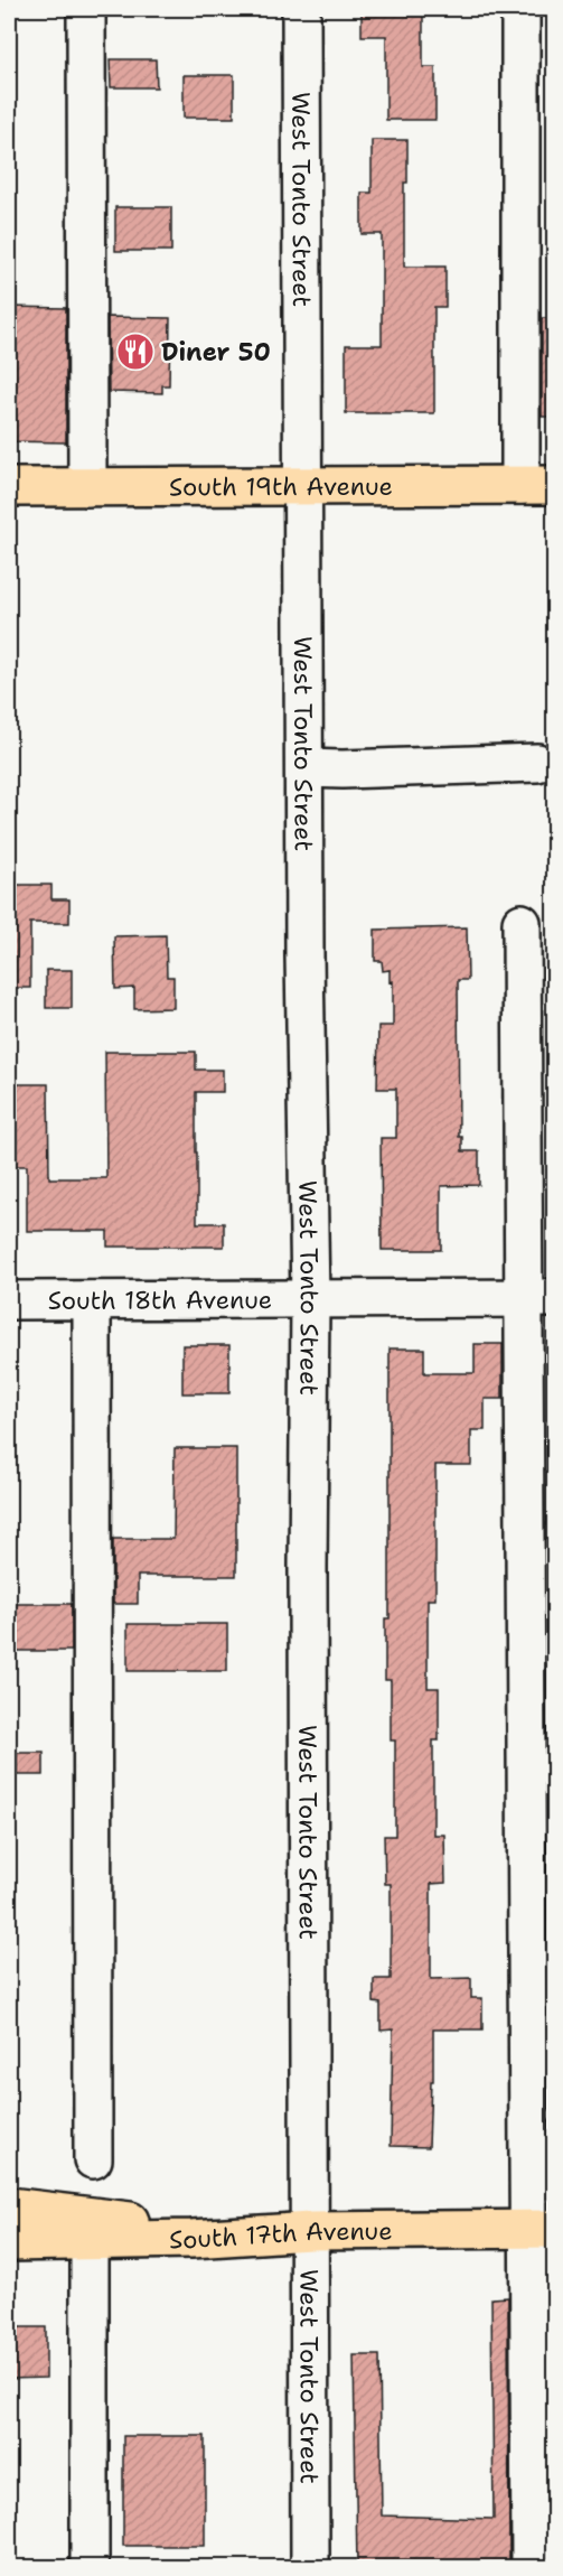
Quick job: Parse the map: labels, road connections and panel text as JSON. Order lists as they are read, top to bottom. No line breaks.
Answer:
{"streets":{"main road":["South 19th Avenue","South 17th Avenue"],"street":["West Tonto Street","South 18th Avenue"]},"crossings":[["West Tonto Street","South 19th Avenue"],["West Tonto Street","South 18th Avenue"],["West Tonto Street","South 17th Avenue"]],"places":{"restaurant":["Diner 50"]}}
